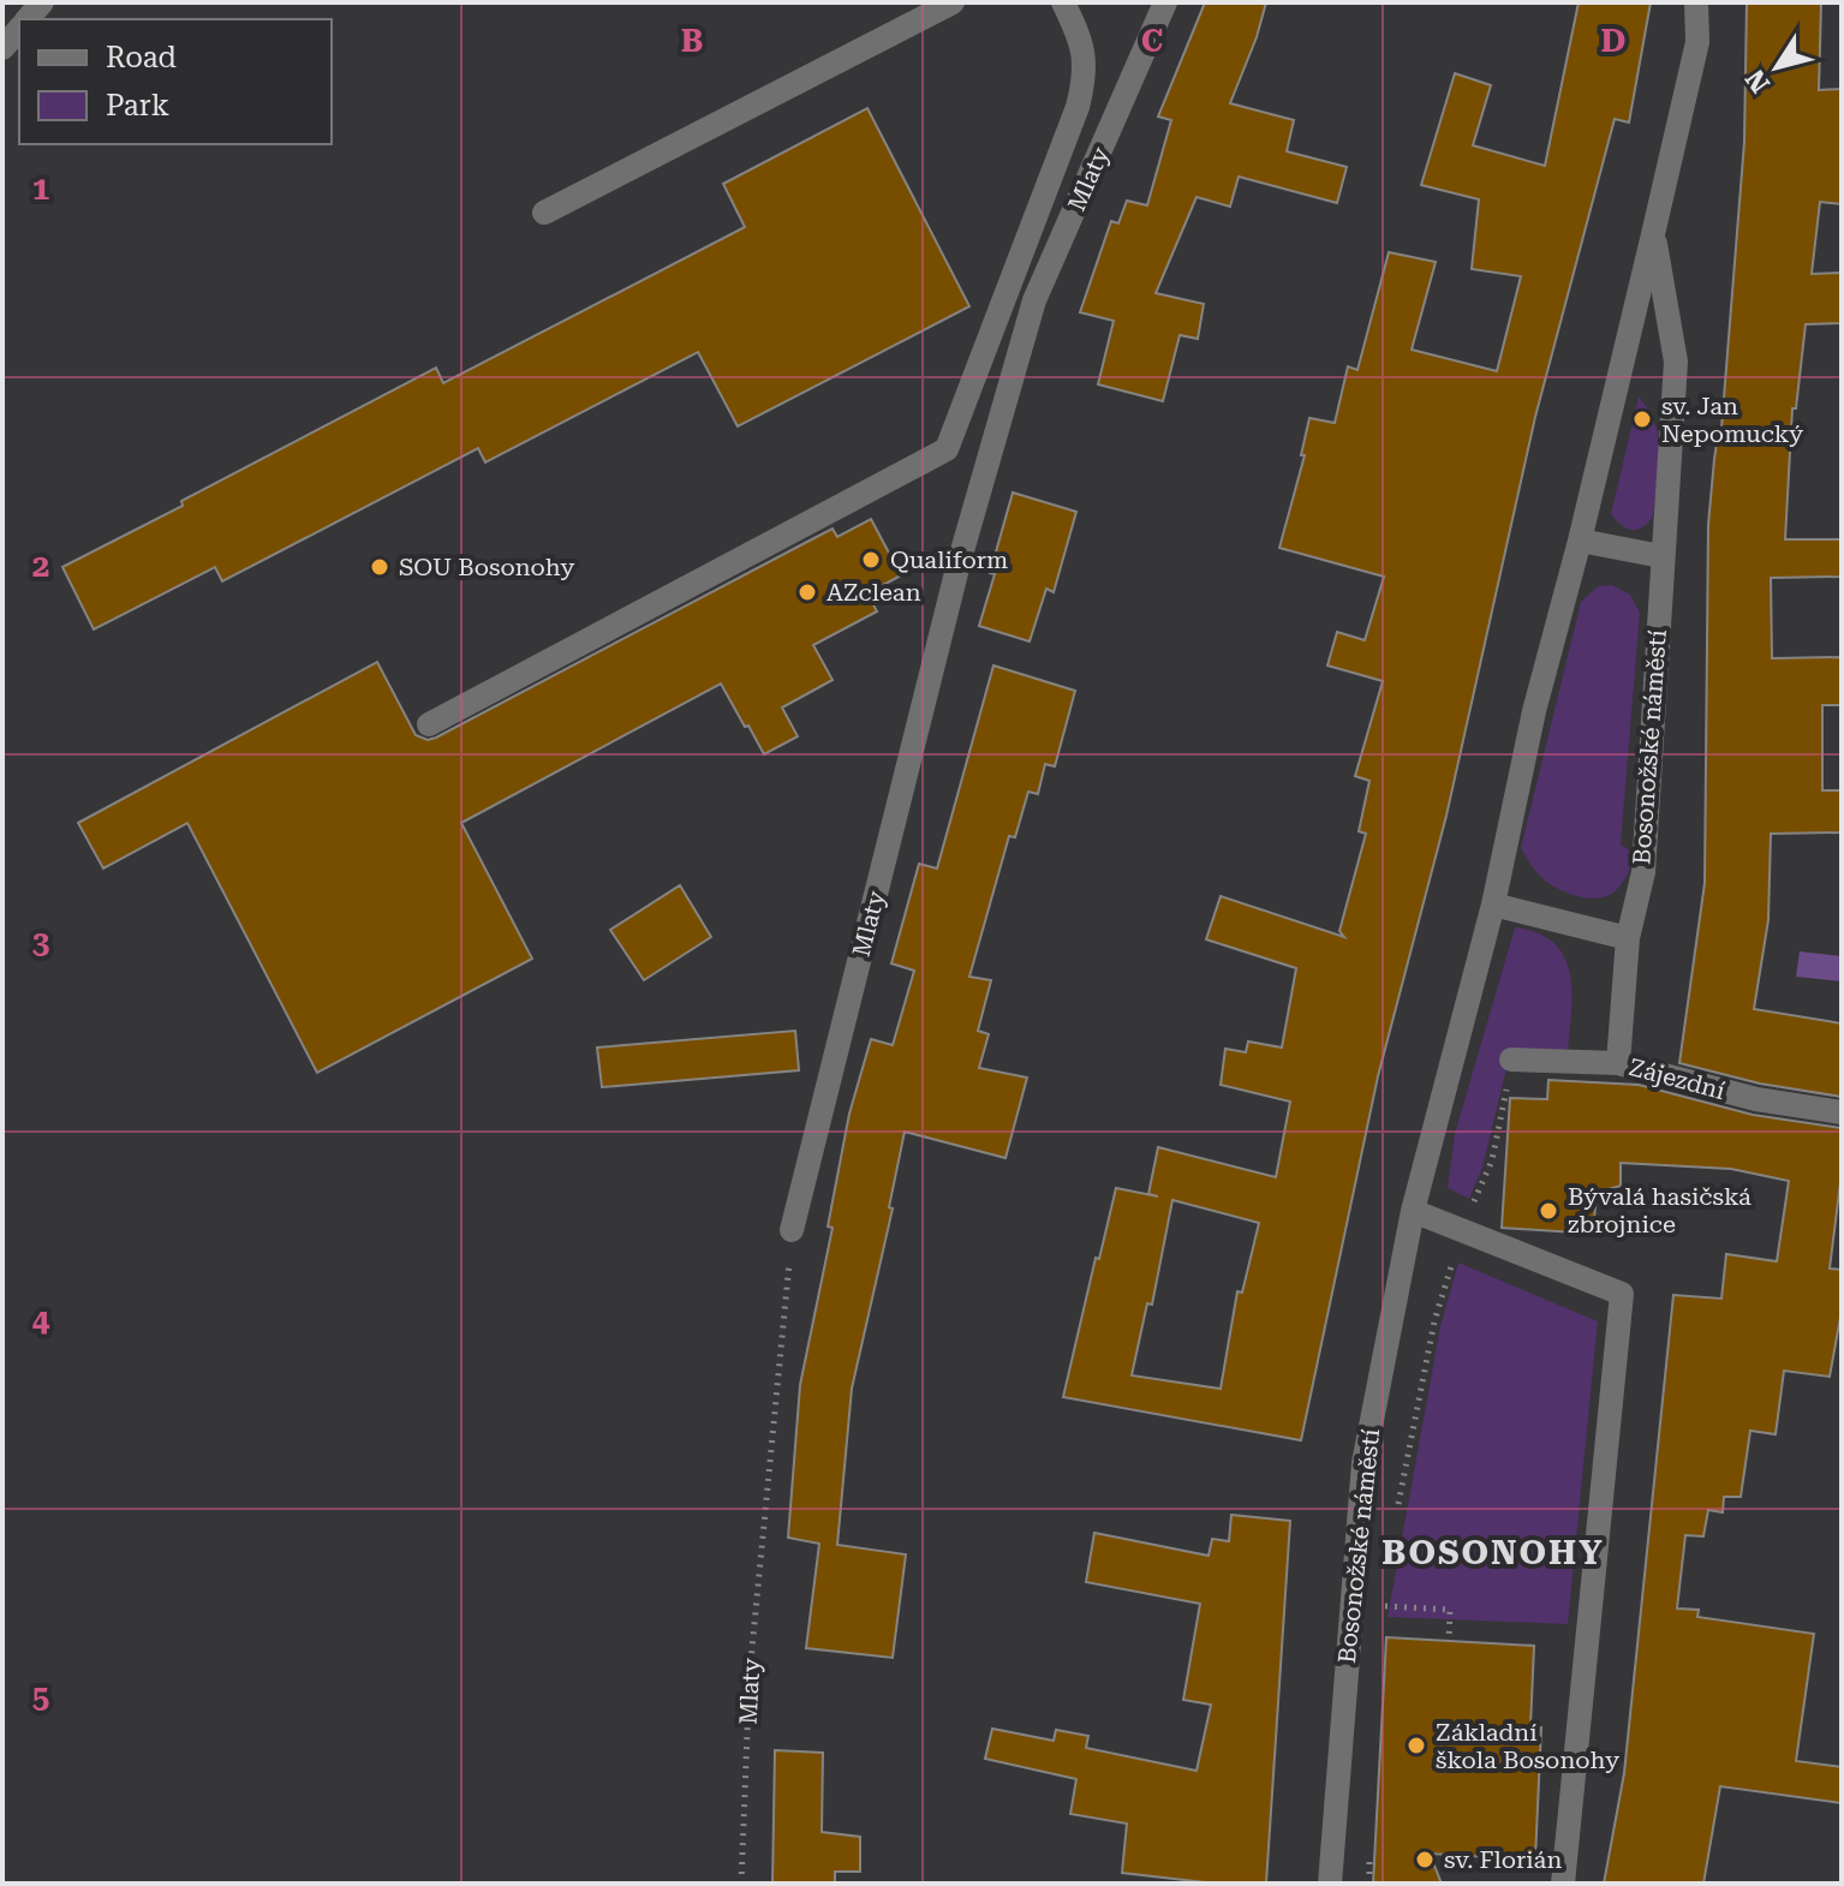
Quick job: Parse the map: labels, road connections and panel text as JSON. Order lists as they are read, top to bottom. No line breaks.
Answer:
{"streets":{"street":["Mlaty","Bosonožské náměstí","Zájezdní"]},"crossings":[["Bosonožské náměstí","Zájezdní"]],"districts":["BOSONOHY"],"places":["sv. Jan Nepomucký","Qualiform","SOU Bosonohy","AZclean","Bývalá hasičská zbrojnice","Základní škola Bosonohy","sv. Florián"],"legend":["Road","Park"],"north":"bottom left","grid":{"columns":["B","C","D"],"rows":["1","2","3","4","5"]}}
